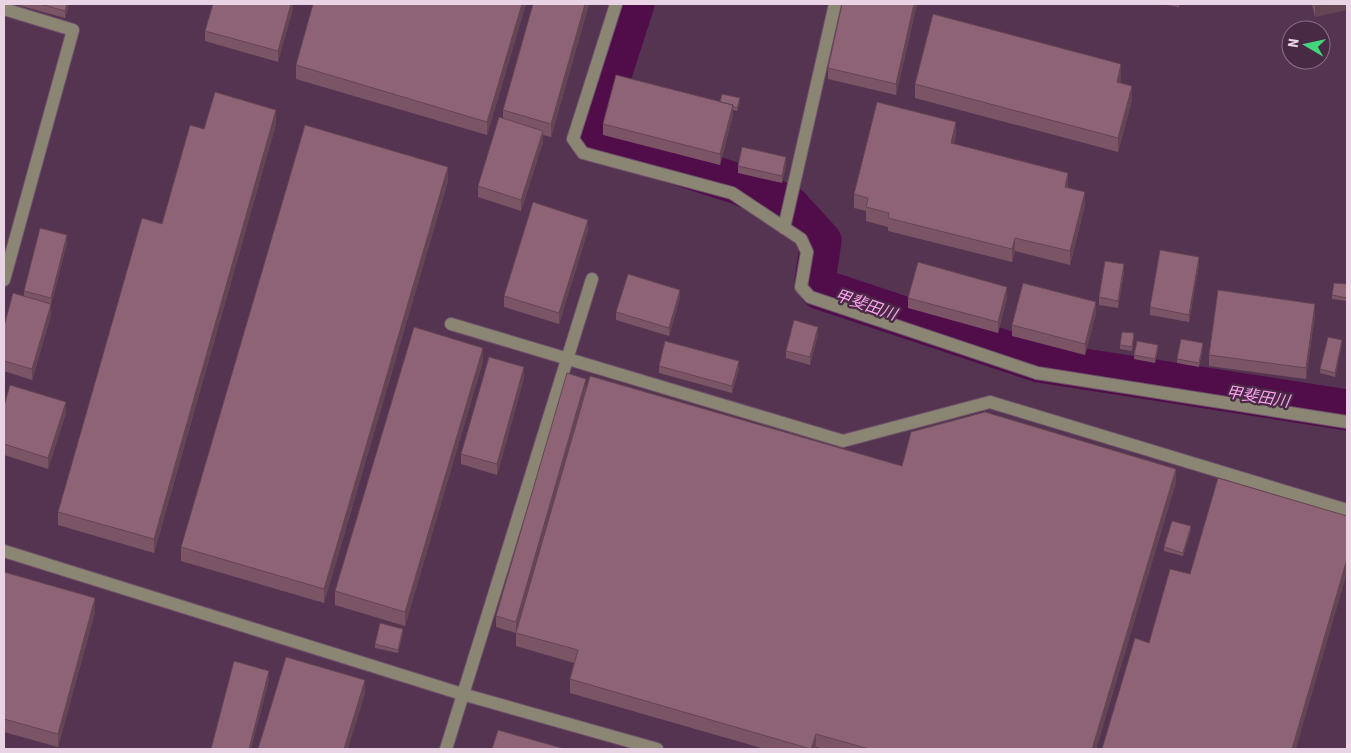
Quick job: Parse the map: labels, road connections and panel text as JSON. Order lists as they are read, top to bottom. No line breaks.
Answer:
{"water":["甲斐田川"],"north":"left"}
